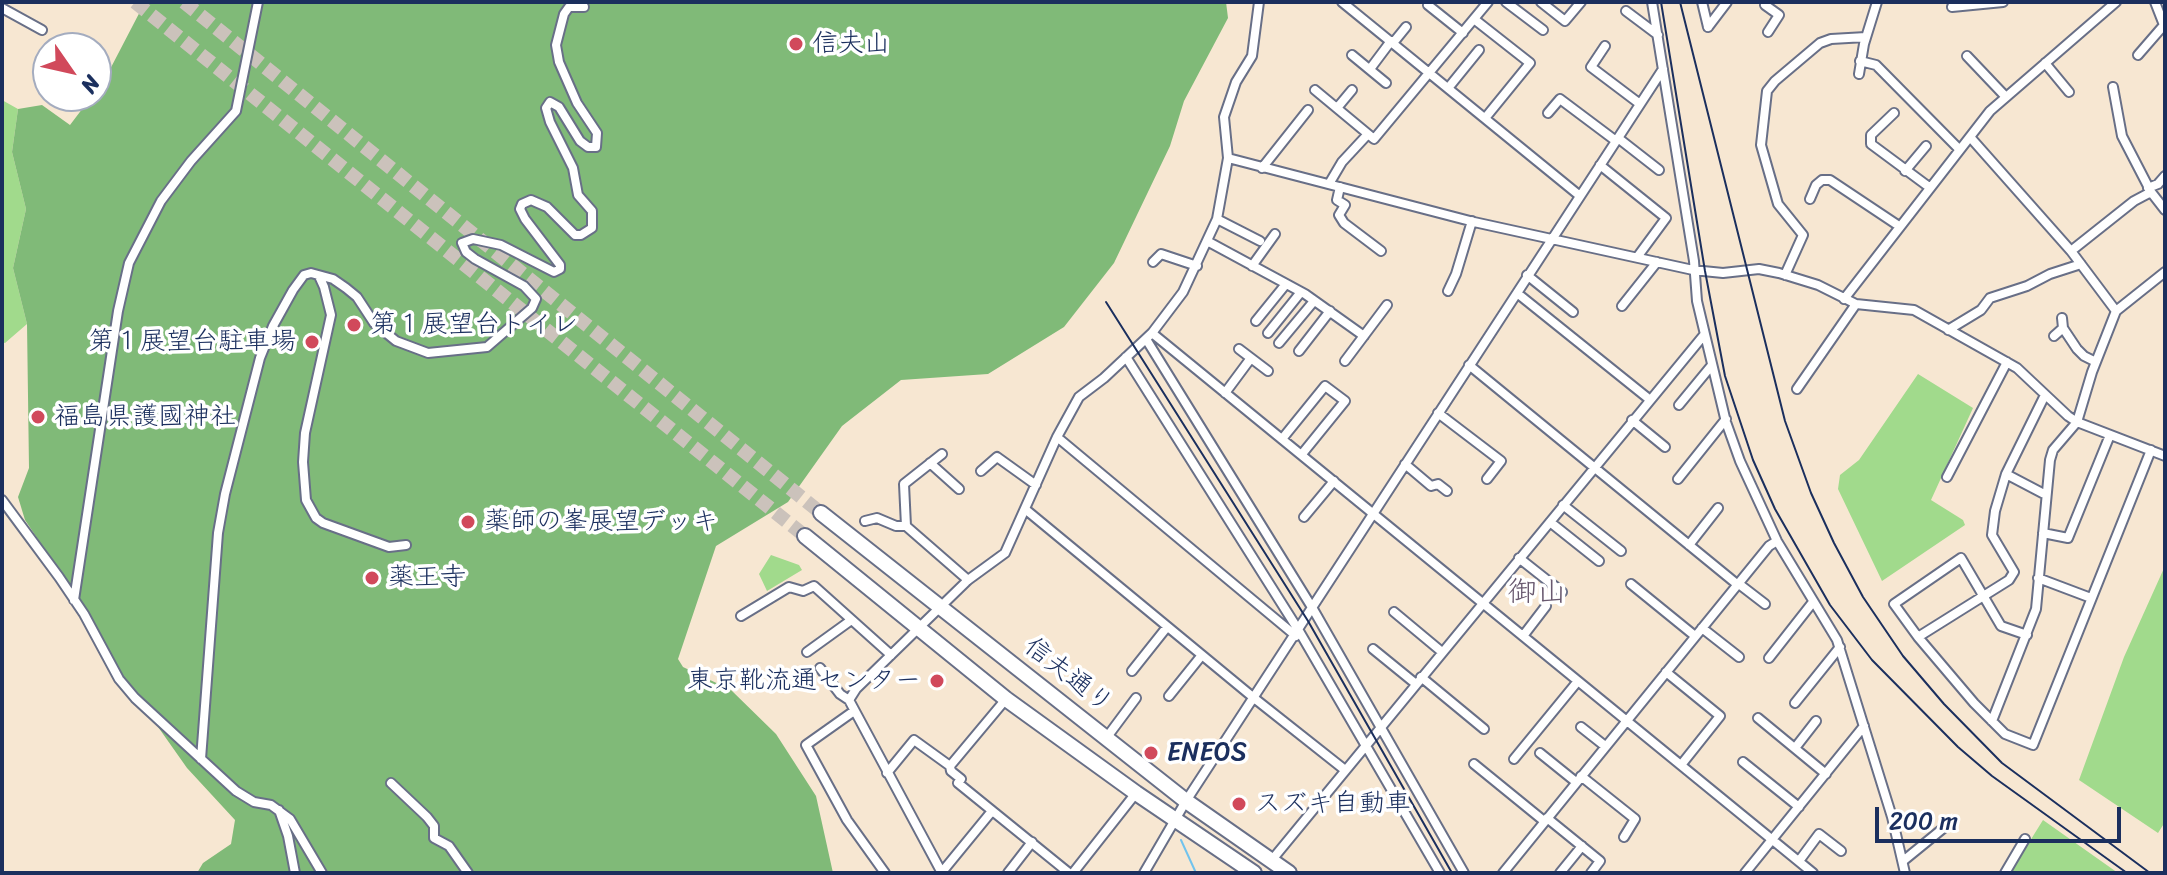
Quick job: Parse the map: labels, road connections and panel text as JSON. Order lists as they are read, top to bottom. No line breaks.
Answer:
{"streets":{"highway":["信夫通り"]},"districts":["御山"],"places":["信夫山","第１展望台トイレ","第１展望台駐車場","福島県護國神社","薬師の峯展望デッキ","薬王寺","東京靴流通センター","ENEOS","スズキ自動車"],"scale_bar":"200 m","north":"bottom right"}
